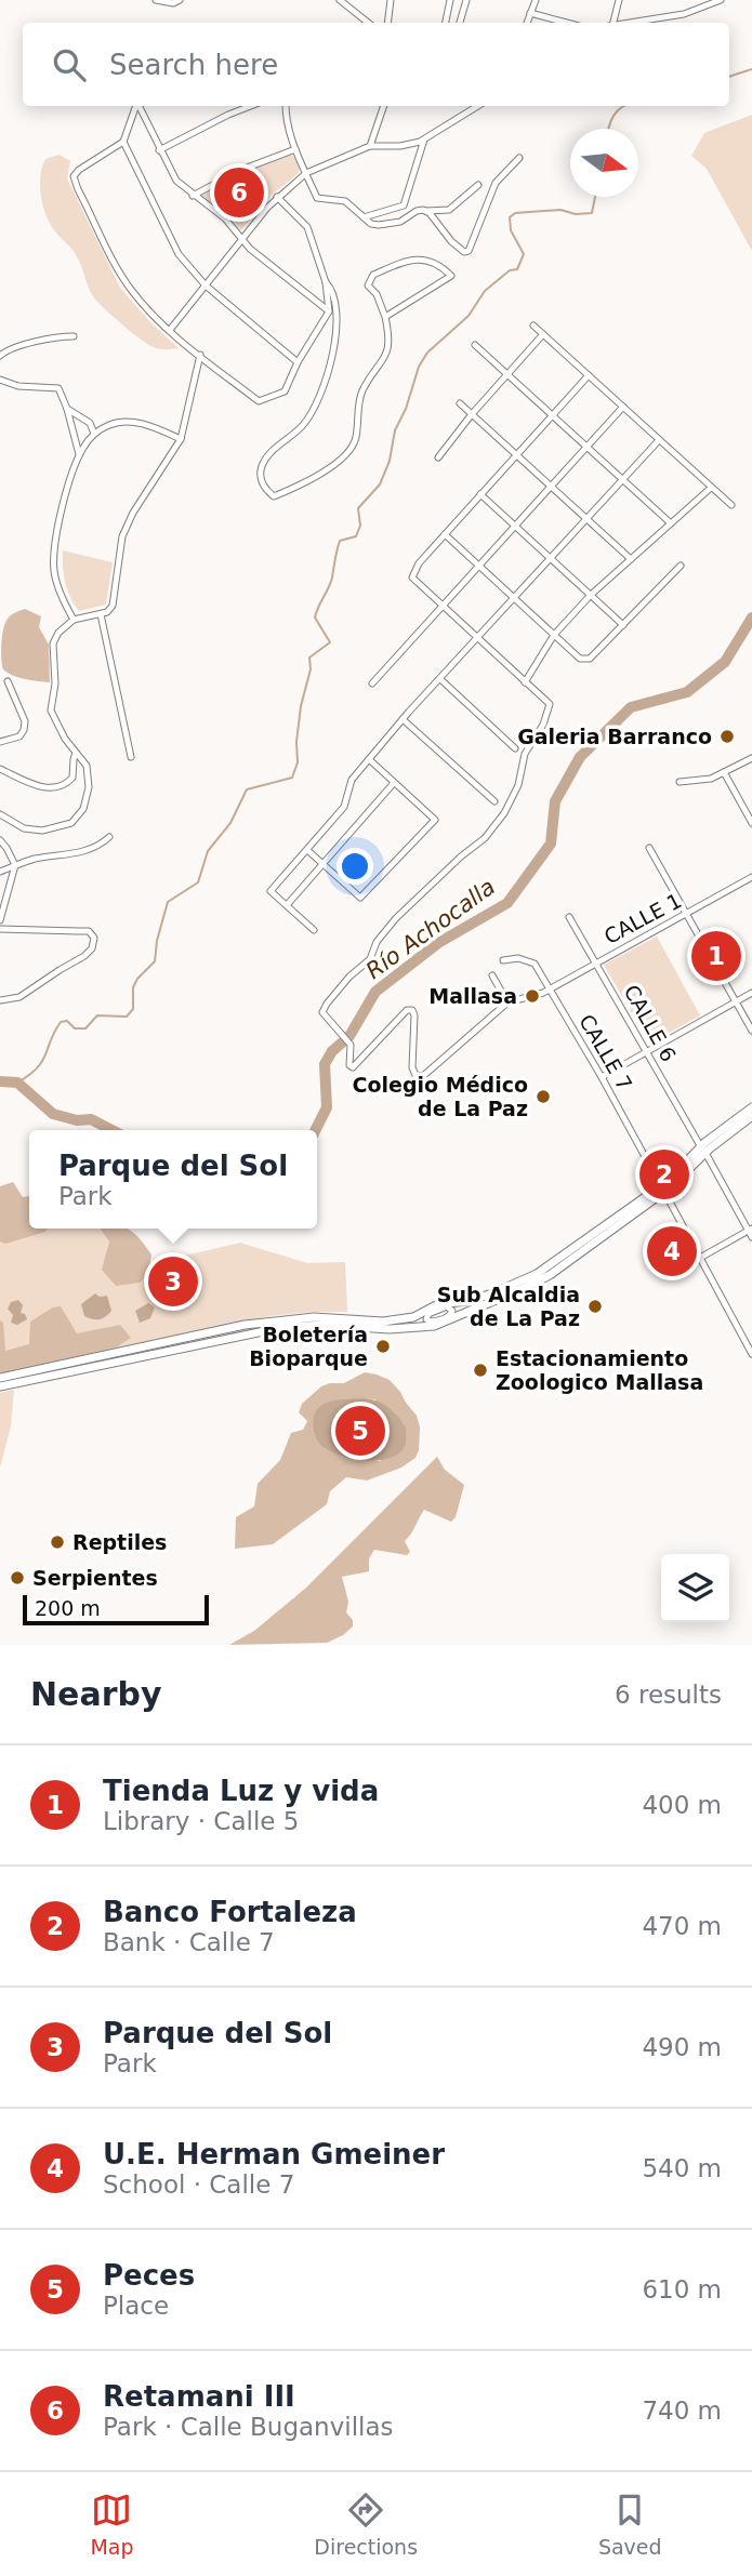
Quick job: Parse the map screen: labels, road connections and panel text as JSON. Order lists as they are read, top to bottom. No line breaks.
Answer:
{"streets":{"street":["CALLE 1","CALLE 6","CALLE 7"]},"crossings":[["CALLE 1","CALLE 6"],["CALLE 1","CALLE 7"]],"water":["Río Achocalla"],"places":["Galeria Barranco","Mallasa","Colegio Médico de La Paz","Sub Alcaldia de La Paz","Boletería Bioparque","Estacionamiento Zoologico Mallasa","Reptiles","Serpientes"],"scale_bar":"200 m","north":"right","page":{"search":"Search here","pins":["6","1","2","4","3","5"],"popup":["Parque del Sol","Park"],"scale":"200 m","heading":["Nearby","6 results"],"list":[{"mark":"1","name":"Tienda Luz y vida","note":"Library · Calle 5","value":"400 m"},{"mark":"2","name":"Banco Fortaleza","note":"Bank · Calle 7","value":"470 m"},{"mark":"3","name":"Parque del Sol","note":"Park","value":"490 m"},{"mark":"4","name":"U.E. Herman Gmeiner","note":"School · Calle 7","value":"540 m"},{"mark":"5","name":"Peces","note":"Place","value":"610 m"},{"mark":"6","name":"Retamani III","note":"Park · Calle Buganvillas","value":"740 m"}],"nav":["Map","Directions","Saved"]}}
